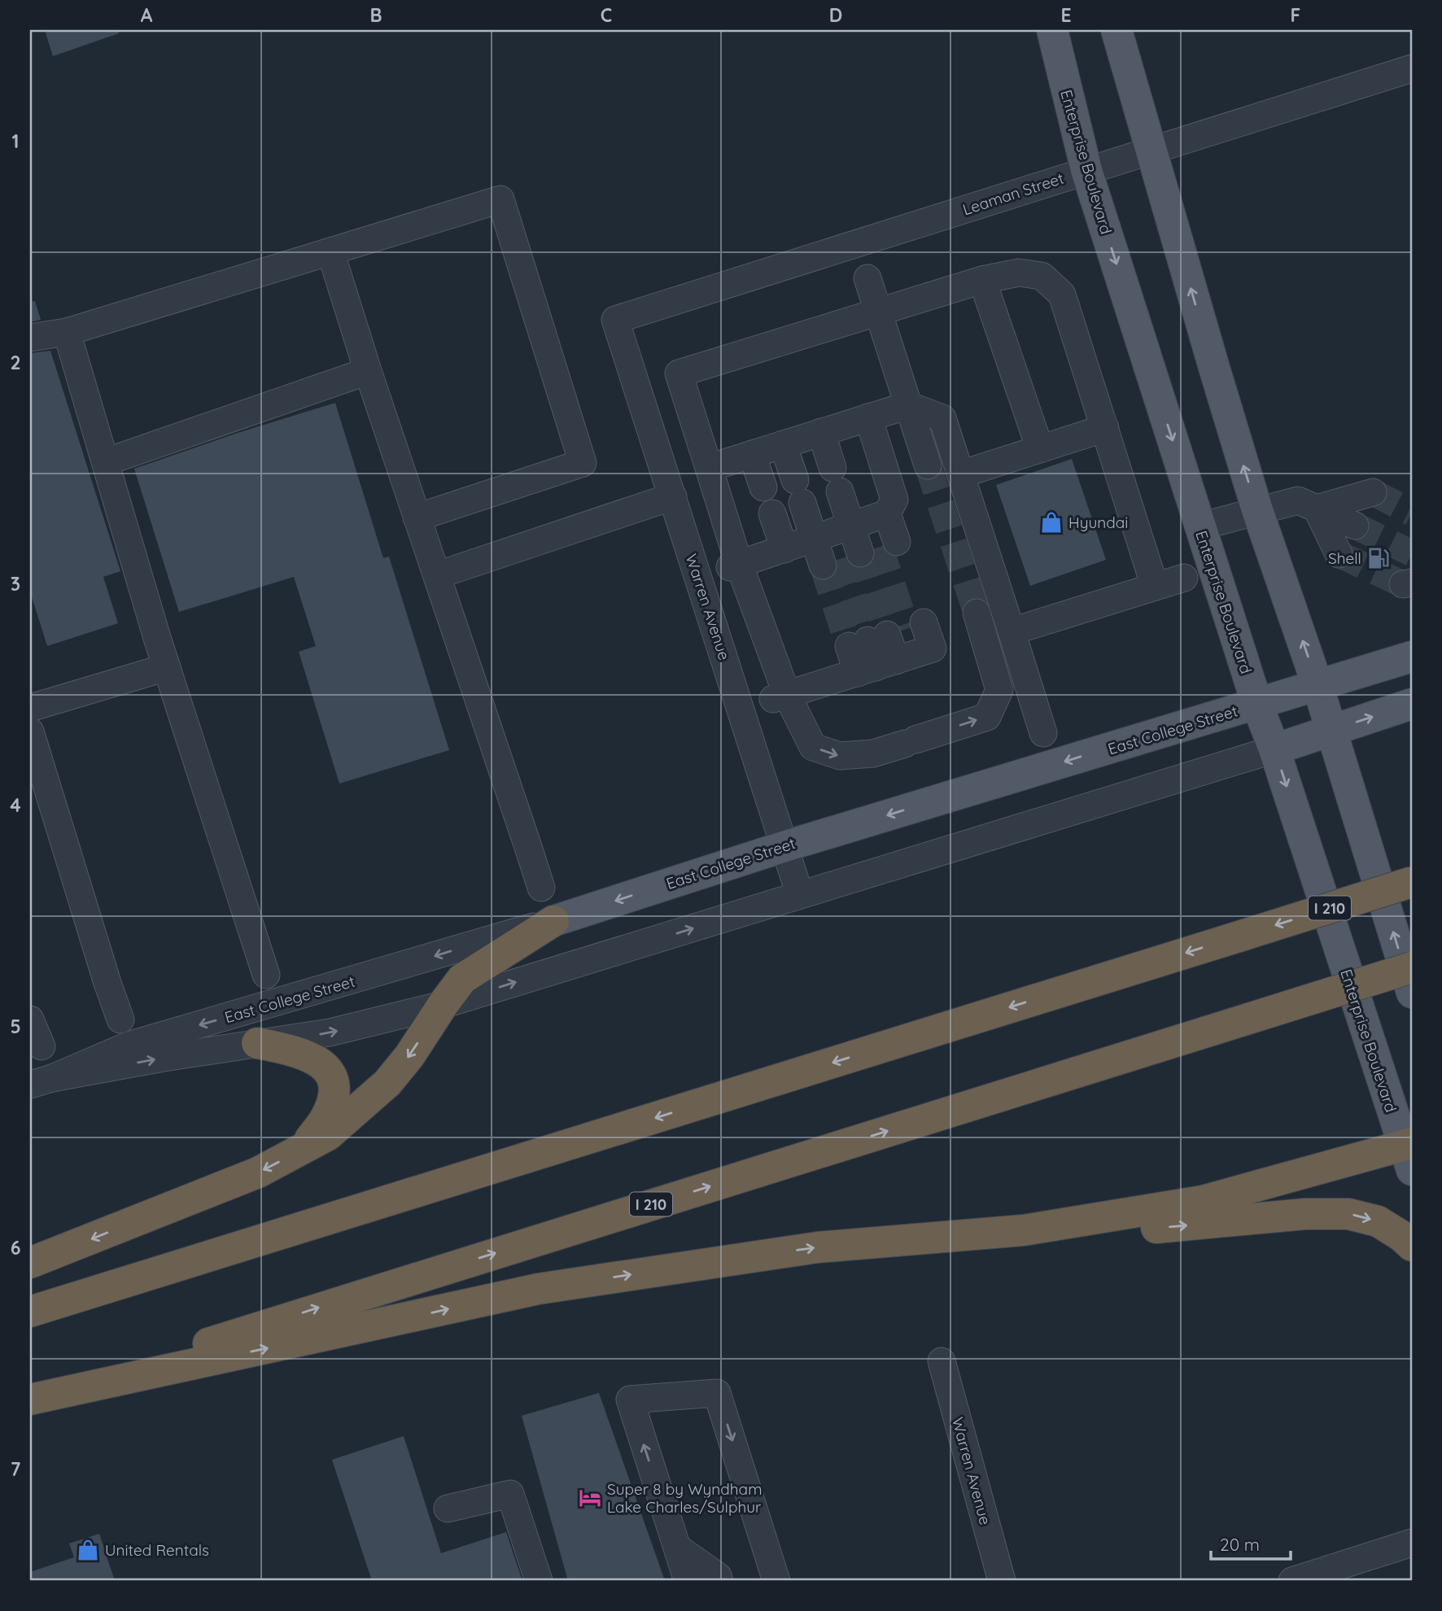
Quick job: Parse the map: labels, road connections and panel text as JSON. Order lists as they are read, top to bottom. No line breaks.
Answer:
{"streets":{"highway":["I 210"],"main road":["Enterprise Boulevard","East College Street"],"street":["Leaman Street","Warren Avenue"]},"crossings":[["Enterprise Boulevard","Leaman Street"],["Enterprise Boulevard","East College Street"],["Leaman Street","Warren Avenue"],["Warren Avenue","East College Street"]],"places":{"shop":["Hyundai","United Rentals"],"fuel station":["Shell"],"hotel":["Super 8 by Wyndham Lake Charles/Sulphur"]},"scale_bar":"20 m","grid":{"columns":["A","B","C","D","E","F"],"rows":["1","2","3","4","5","6","7"]}}
